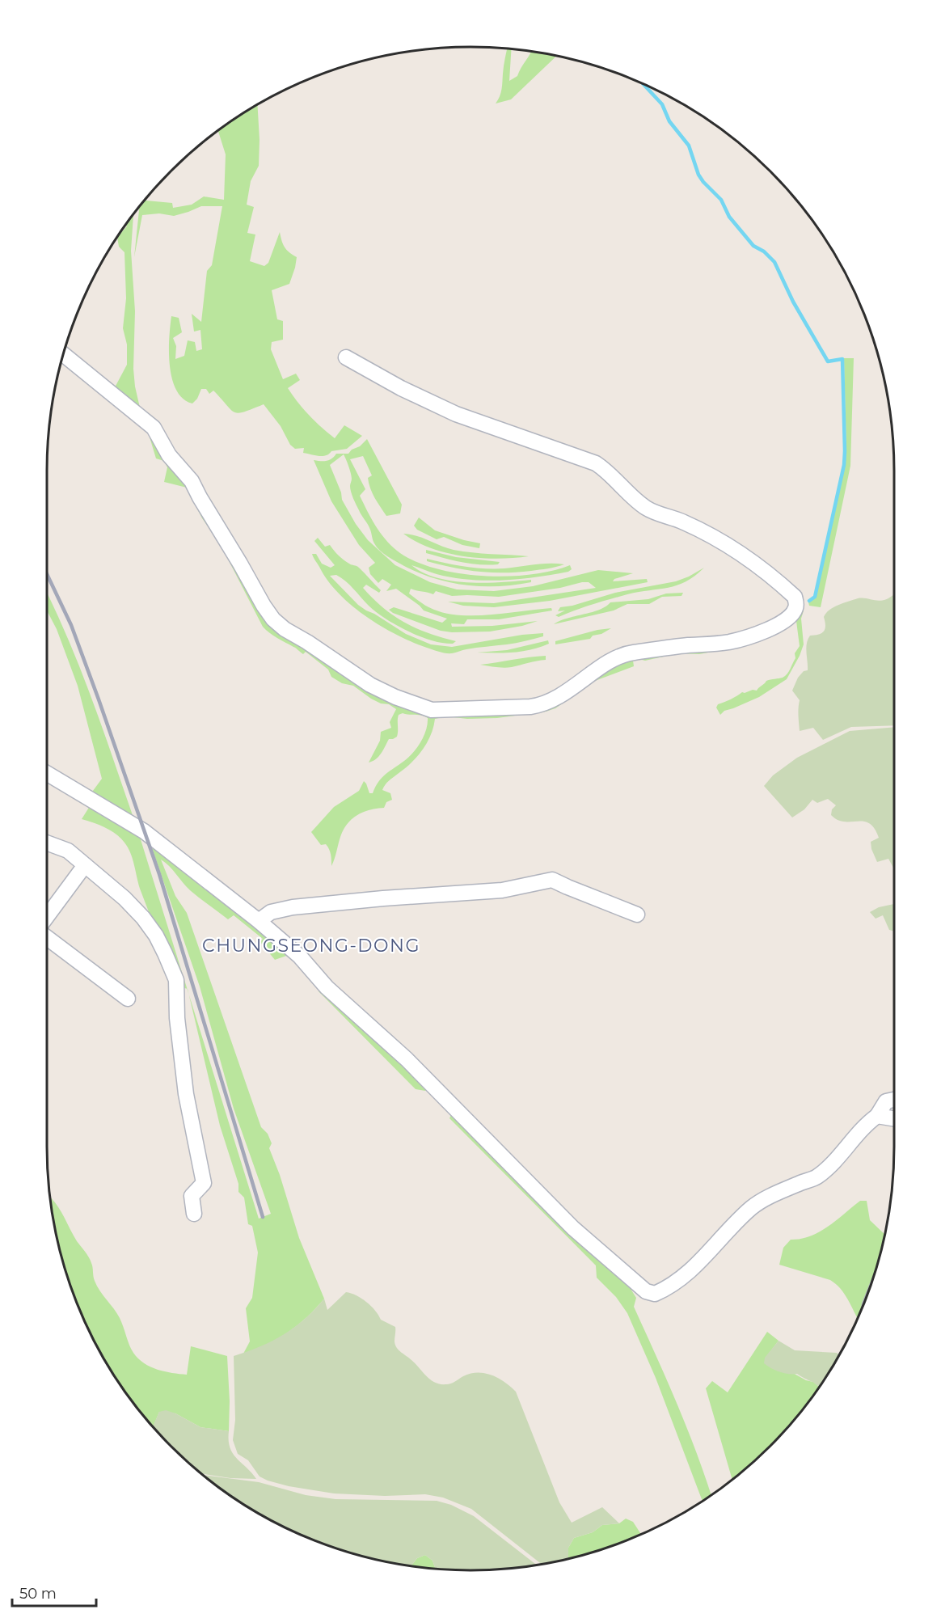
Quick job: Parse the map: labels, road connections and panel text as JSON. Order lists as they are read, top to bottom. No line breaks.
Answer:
{"districts":["CHUNGSEONG-DONG"],"scale_bar":"50 m"}
